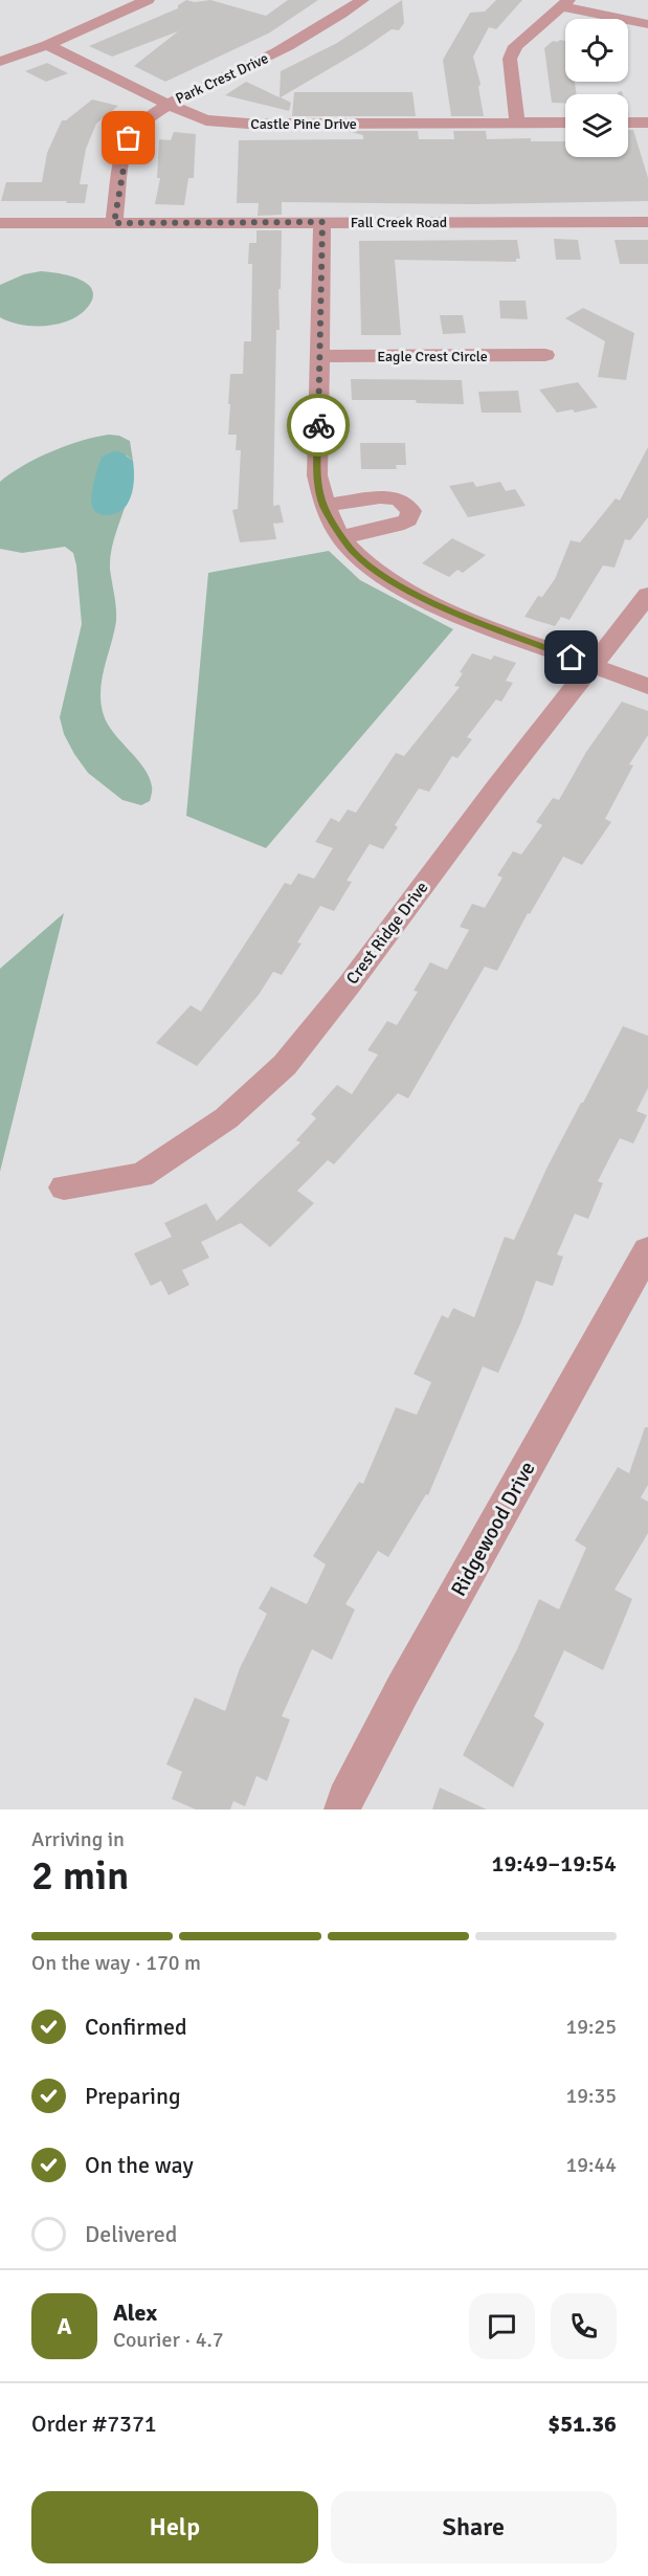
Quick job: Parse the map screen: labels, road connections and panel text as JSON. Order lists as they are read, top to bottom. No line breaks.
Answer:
{"streets":{"street":["Park Crest Drive","Castle Pine Drive","Fall Creek Road","Eagle Crest Circle","Crest Ridge Drive","Ridgewood Drive"]},"crossings":[["Park Crest Drive","Castle Pine Drive"],["Park Crest Drive","Fall Creek Road"]],"page":{"heading":["2 min","Arriving in","19:49–19:54"],"panel":["Alex","Courier · 4.7","Order #7371","$51.36"],"bar":"On the way · 170 m","list":[["Confirmed","19:25"],["Preparing","19:35"],["On the way","19:44"],"Delivered"],"round":"A","buttons":["Help","Share"]}}
